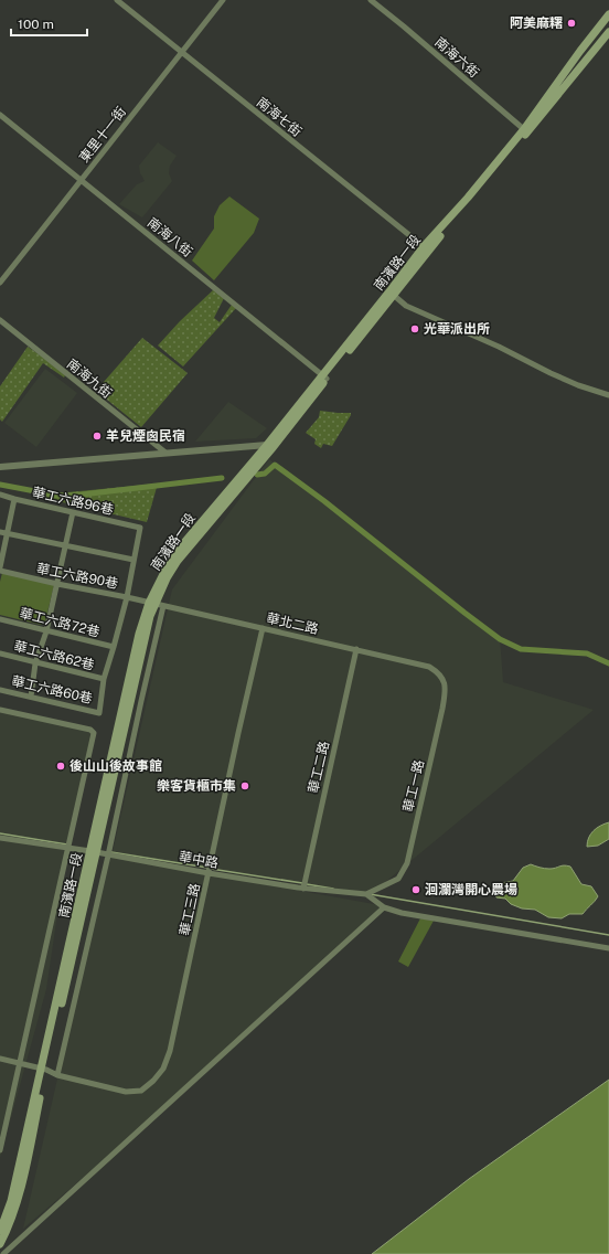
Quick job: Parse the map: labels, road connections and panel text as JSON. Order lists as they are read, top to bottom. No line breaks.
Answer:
{"streets":{"main road":["南濱路一段"],"street":["南海六街","南海七街","東里十一街","南海八街","南海九街","華工六路96巷","華工六路90巷","華工六路72巷","華北二路","華工六路62巷","華工六路60巷","華工二路","華工一路","華中路","華工三路"]},"crossings":[["南海六街","南濱路一段"],["南海七街","東里十一街"],["南海七街","南濱路一段"],["東里十一街","南海八街"],["南海八街","南濱路一段"],["南濱路一段","華工六路90巷"],["南濱路一段","華北二路"],["南濱路一段","華中路"],["南濱路一段","華工三路"],["華工六路96巷","華工六路90巷"],["華工六路90巷","華北二路"],["華北二路","華工二路"],["華北二路","華工一路"],["華北二路","華工三路"],["華工六路62巷","華工六路60巷"],["華工二路","華中路"],["華工一路","華中路"],["華中路","華工三路"]],"places":["阿美麻糬","光華派出所","羊兒煙囪民宿","後山山後故事館","樂客貨櫃市集","洄瀾灣開心農場"],"scale_bar":"100 m"}
